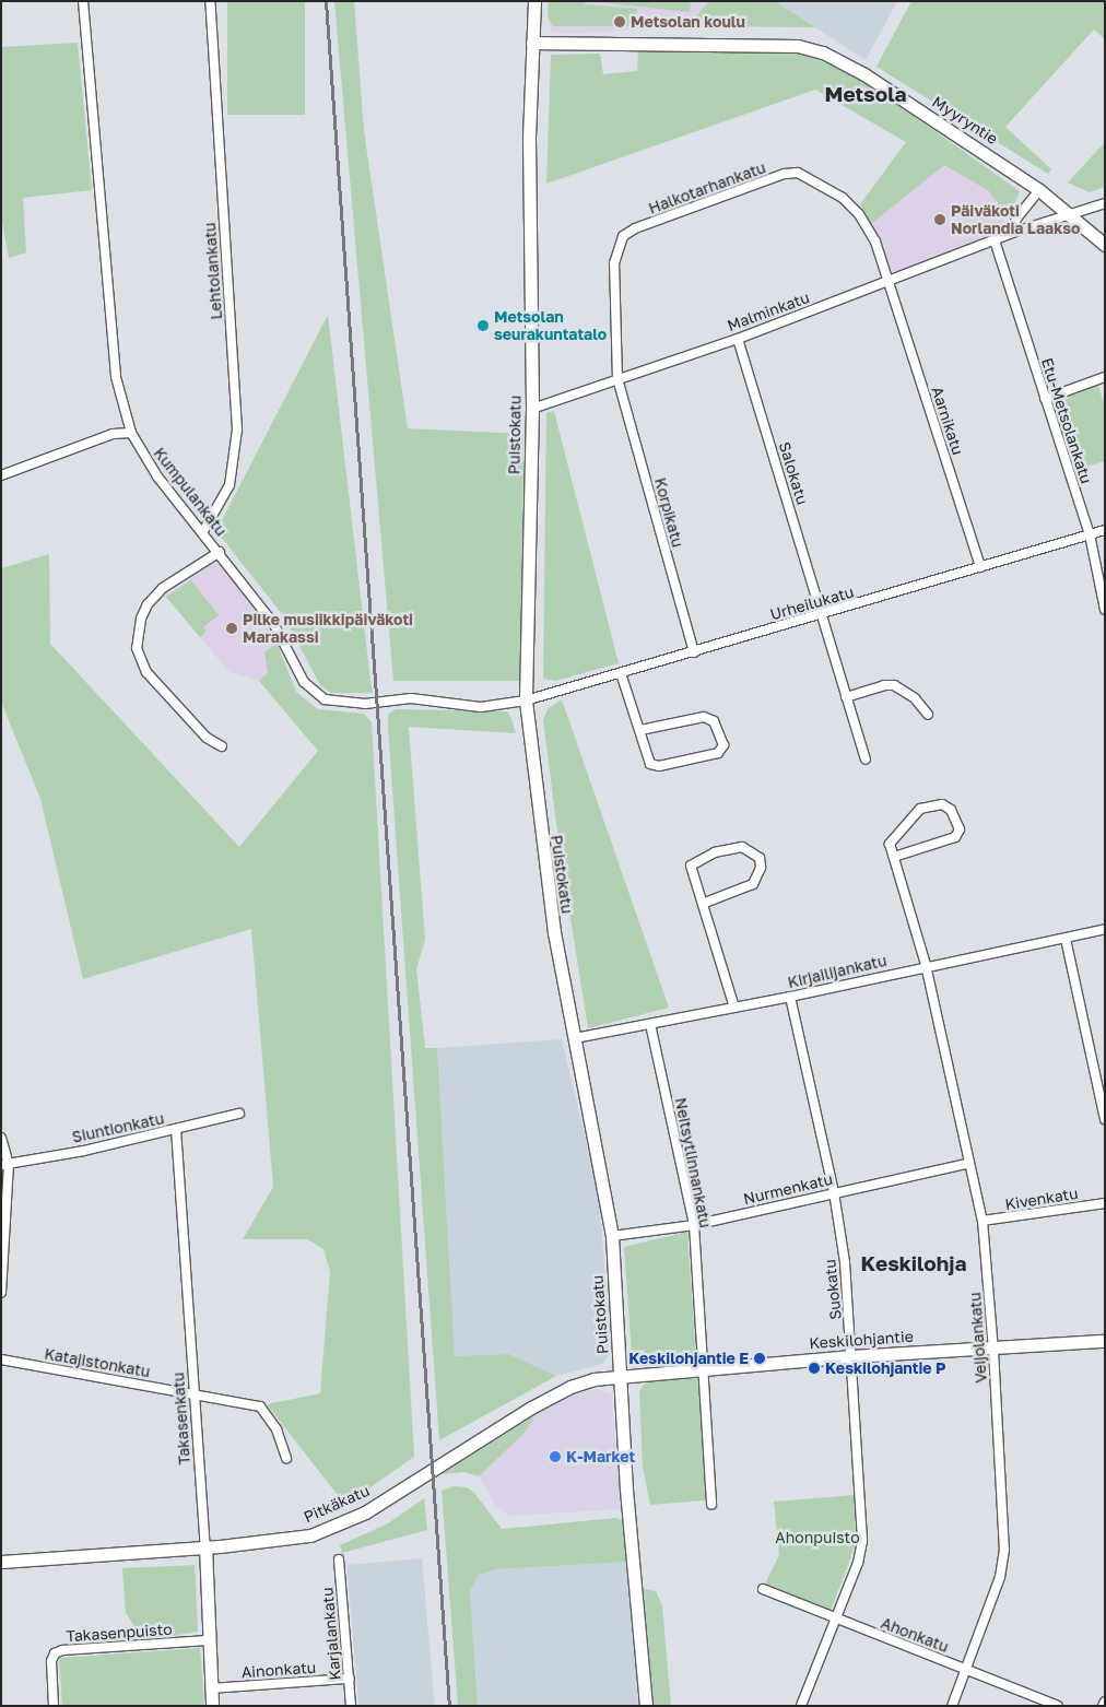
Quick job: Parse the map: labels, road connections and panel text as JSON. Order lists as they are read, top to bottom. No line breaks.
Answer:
{"streets":{"street":["Myyryntie","Halkotarhankatu","Lehtolankatu","Malminkatu","Aarnikatu","Etu-Metsolankatu","Puistokatu","Salokatu","Kumpulankatu","Korpikatu","Urheilukatu","Kirjailijankatu","Siuntionkatu","Neitsytlinnankatu","Nurmenkatu","Kivenkatu","Suokatu","Veijolankatu","Keskilohjantie","Katajistonkatu","Takasenkatu","Pitkäkatu","Takasenpuisto","Karjalankatu","Ahonkatu","Ainonkatu"]},"crossings":[["Myyryntie","Malminkatu"],["Myyryntie","Puistokatu"],["Halkotarhankatu","Malminkatu"],["Halkotarhankatu","Aarnikatu"],["Halkotarhankatu","Korpikatu"],["Lehtolankatu","Kumpulankatu"],["Malminkatu","Aarnikatu"],["Malminkatu","Etu-Metsolankatu"],["Malminkatu","Puistokatu"],["Malminkatu","Salokatu"],["Malminkatu","Korpikatu"],["Aarnikatu","Urheilukatu"],["Etu-Metsolankatu","Urheilukatu"],["Puistokatu","Kumpulankatu"],["Puistokatu","Urheilukatu"],["Puistokatu","Kirjailijankatu"],["Puistokatu","Nurmenkatu"],["Puistokatu","Keskilohjantie"],["Puistokatu","Pitkäkatu"],["Salokatu","Urheilukatu"],["Kumpulankatu","Urheilukatu"],["Korpikatu","Urheilukatu"],["Kirjailijankatu","Neitsytlinnankatu"],["Kirjailijankatu","Suokatu"],["Kirjailijankatu","Veijolankatu"],["Siuntionkatu","Takasenkatu"],["Neitsytlinnankatu","Nurmenkatu"],["Neitsytlinnankatu","Keskilohjantie"],["Nurmenkatu","Suokatu"],["Nurmenkatu","Veijolankatu"],["Kivenkatu","Veijolankatu"],["Suokatu","Keskilohjantie"],["Suokatu","Ahonkatu"],["Veijolankatu","Keskilohjantie"],["Veijolankatu","Ahonkatu"],["Keskilohjantie","Pitkäkatu"],["Katajistonkatu","Takasenkatu"],["Takasenkatu","Pitkäkatu"],["Takasenkatu","Takasenpuisto"],["Takasenkatu","Ainonkatu"],["Karjalankatu","Ainonkatu"]],"districts":["Metsola","Keskilohja"],"parks":["Ahonpuisto"],"places":["Metsolan koulu","Päiväkoti Norlandia Laakso","Metsolan seurakuntatalo","Pilke musiikkipäiväkoti Marakassi","Keskilohjantie E","Keskilohjantie P","K-Market"]}
